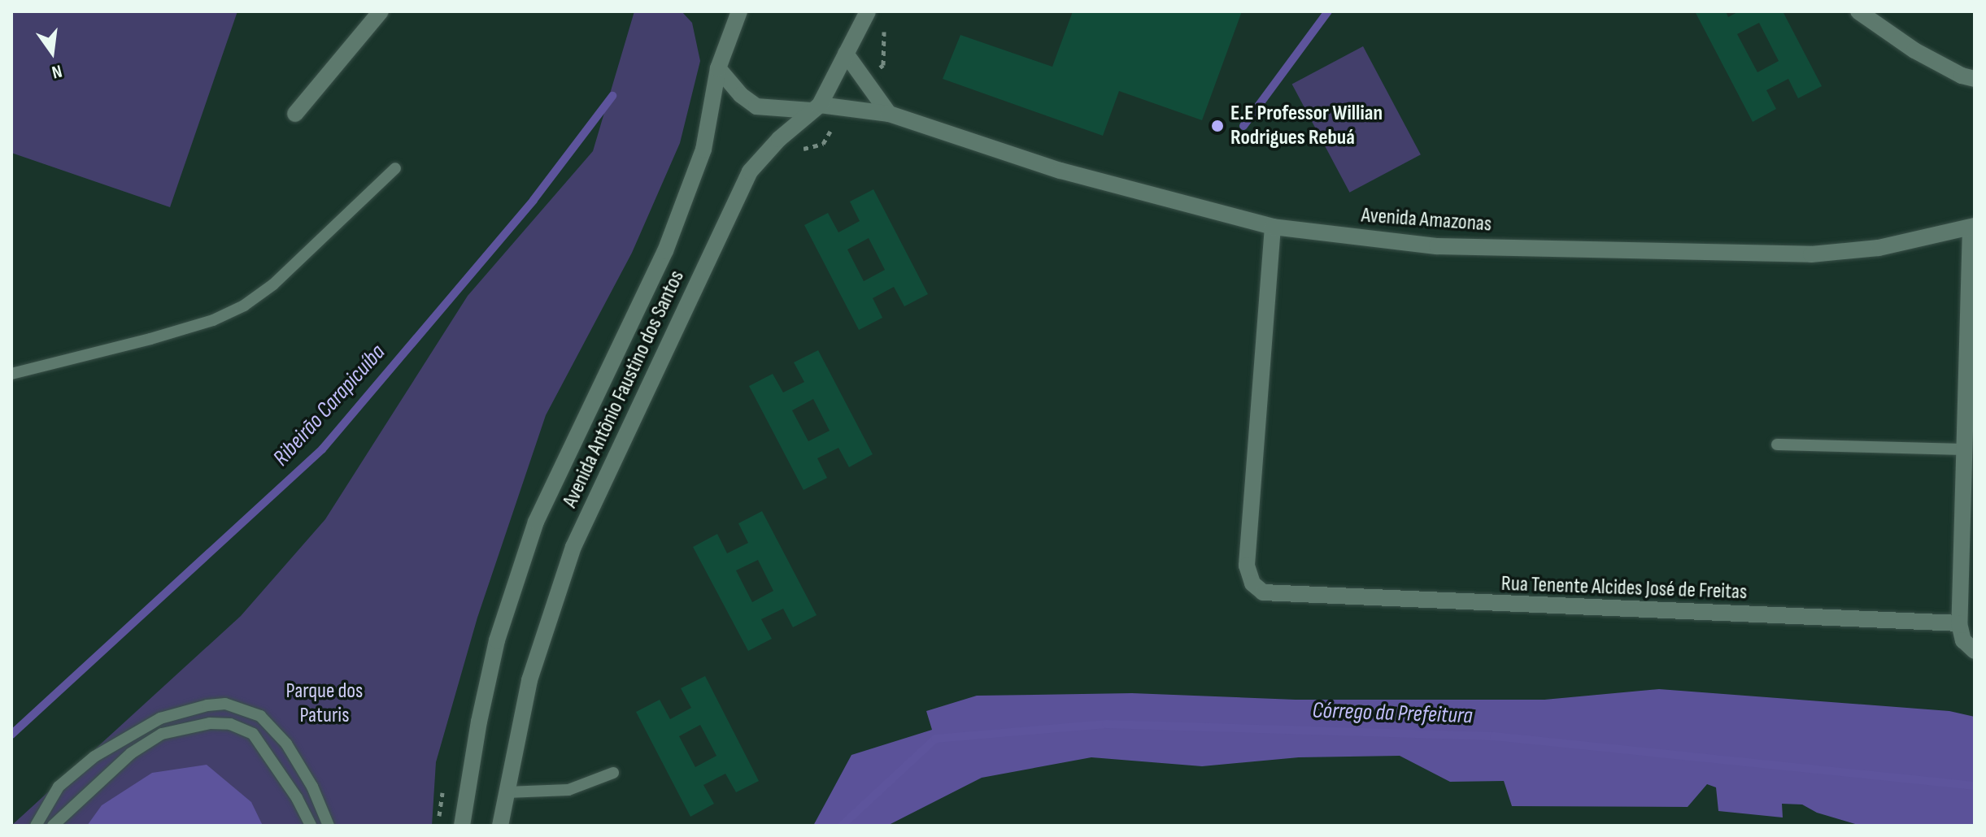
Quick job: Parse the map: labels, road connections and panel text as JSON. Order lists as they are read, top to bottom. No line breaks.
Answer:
{"streets":{"street":["Avenida Amazonas","Avenida Antônio Faustino dos Santos","Rua Tenente Alcides José de Freitas"]},"crossings":[["Avenida Amazonas","Avenida Antônio Faustino dos Santos"],["Avenida Amazonas","Rua Tenente Alcides José de Freitas"]],"water":["Ribeirão Carapicuíba","Córrego da Prefeitura"],"parks":["Parque dos Paturis"],"places":["E.E Professor Willian Rodrigues Rebuá"],"north":"bottom"}
